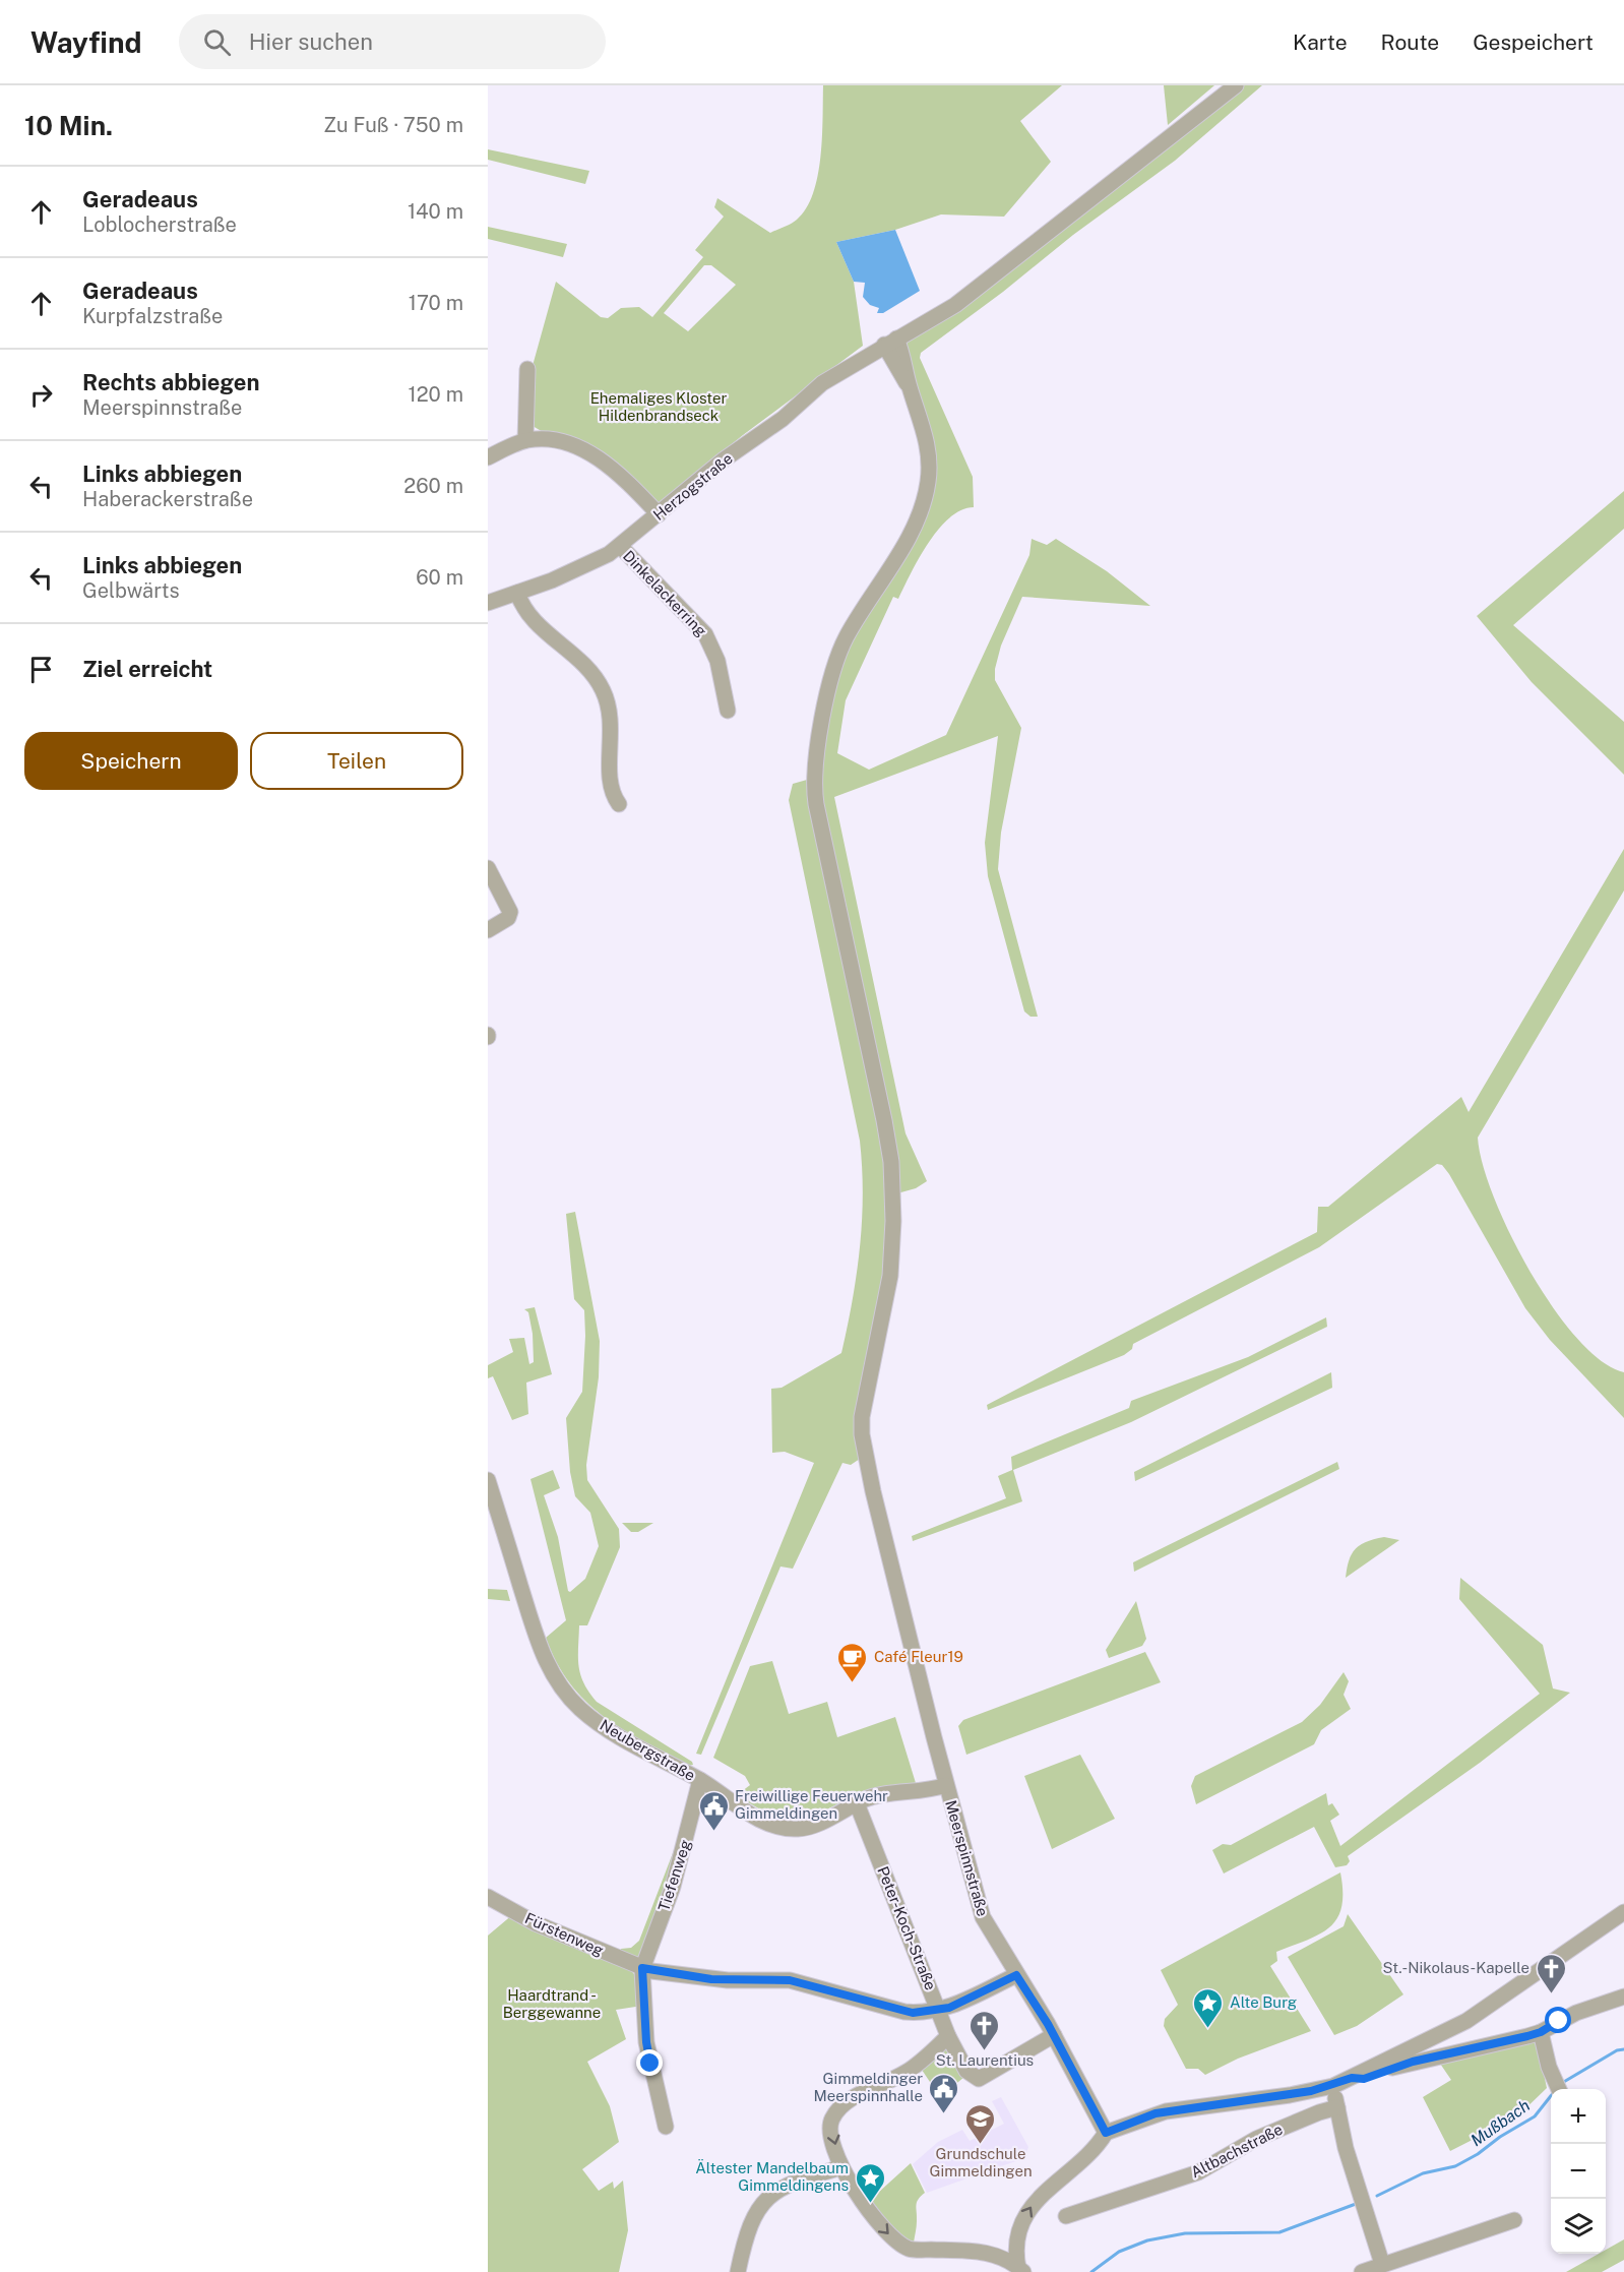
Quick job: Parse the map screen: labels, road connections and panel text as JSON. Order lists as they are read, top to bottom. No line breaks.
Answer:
{"streets":{"street":["Herzogstraße","Dinkelackerring","Neubergstraße","Meerspinnstraße","Tiefenweg","Peter-Koch-Straße","Fürstenweg","Altbachstraße"]},"crossings":[["Herzogstraße","Dinkelackerring"],["Herzogstraße","Meerspinnstraße"],["Neubergstraße","Meerspinnstraße"],["Neubergstraße","Tiefenweg"],["Neubergstraße","Peter-Koch-Straße"],["Meerspinnstraße","Peter-Koch-Straße"],["Tiefenweg","Fürstenweg"],["Peter-Koch-Straße","Fürstenweg"]],"water":["Mußbach"],"parks":["Ehemaliges Kloster Hildenbrandseck","Haardtrand - Berggewanne"],"places":{"cafe":["Café Fleur19"],"public building":["Freiwillige Feuerwehr Gimmeldingen","Gimmeldinger Meerspinnhalle"],"church":["St.-Nikolaus-Kapelle","St. Laurentius"],"place":["Alte Burg","Ältester Mandelbaum Gimmeldingens"],"school or university":["Grundschule Gimmeldingen"]},"page":{"header":"Wayfind","search":"Hier suchen","nav":["Karte","Route","Gespeichert"],"heading":["10 Min.","Zu Fuß · 750 m"],"list":[["Geradeaus","Loblocherstraße","140 m"],["Geradeaus","Kurpfalzstraße","170 m"],["Rechts abbiegen","Meerspinnstraße","120 m"],["Links abbiegen","Haberackerstraße","260 m"],["Links abbiegen","Gelbwärts","60 m"],"Ziel erreicht"],"buttons":["Speichern","Teilen"],"map_buttons":["+","−"]}}
